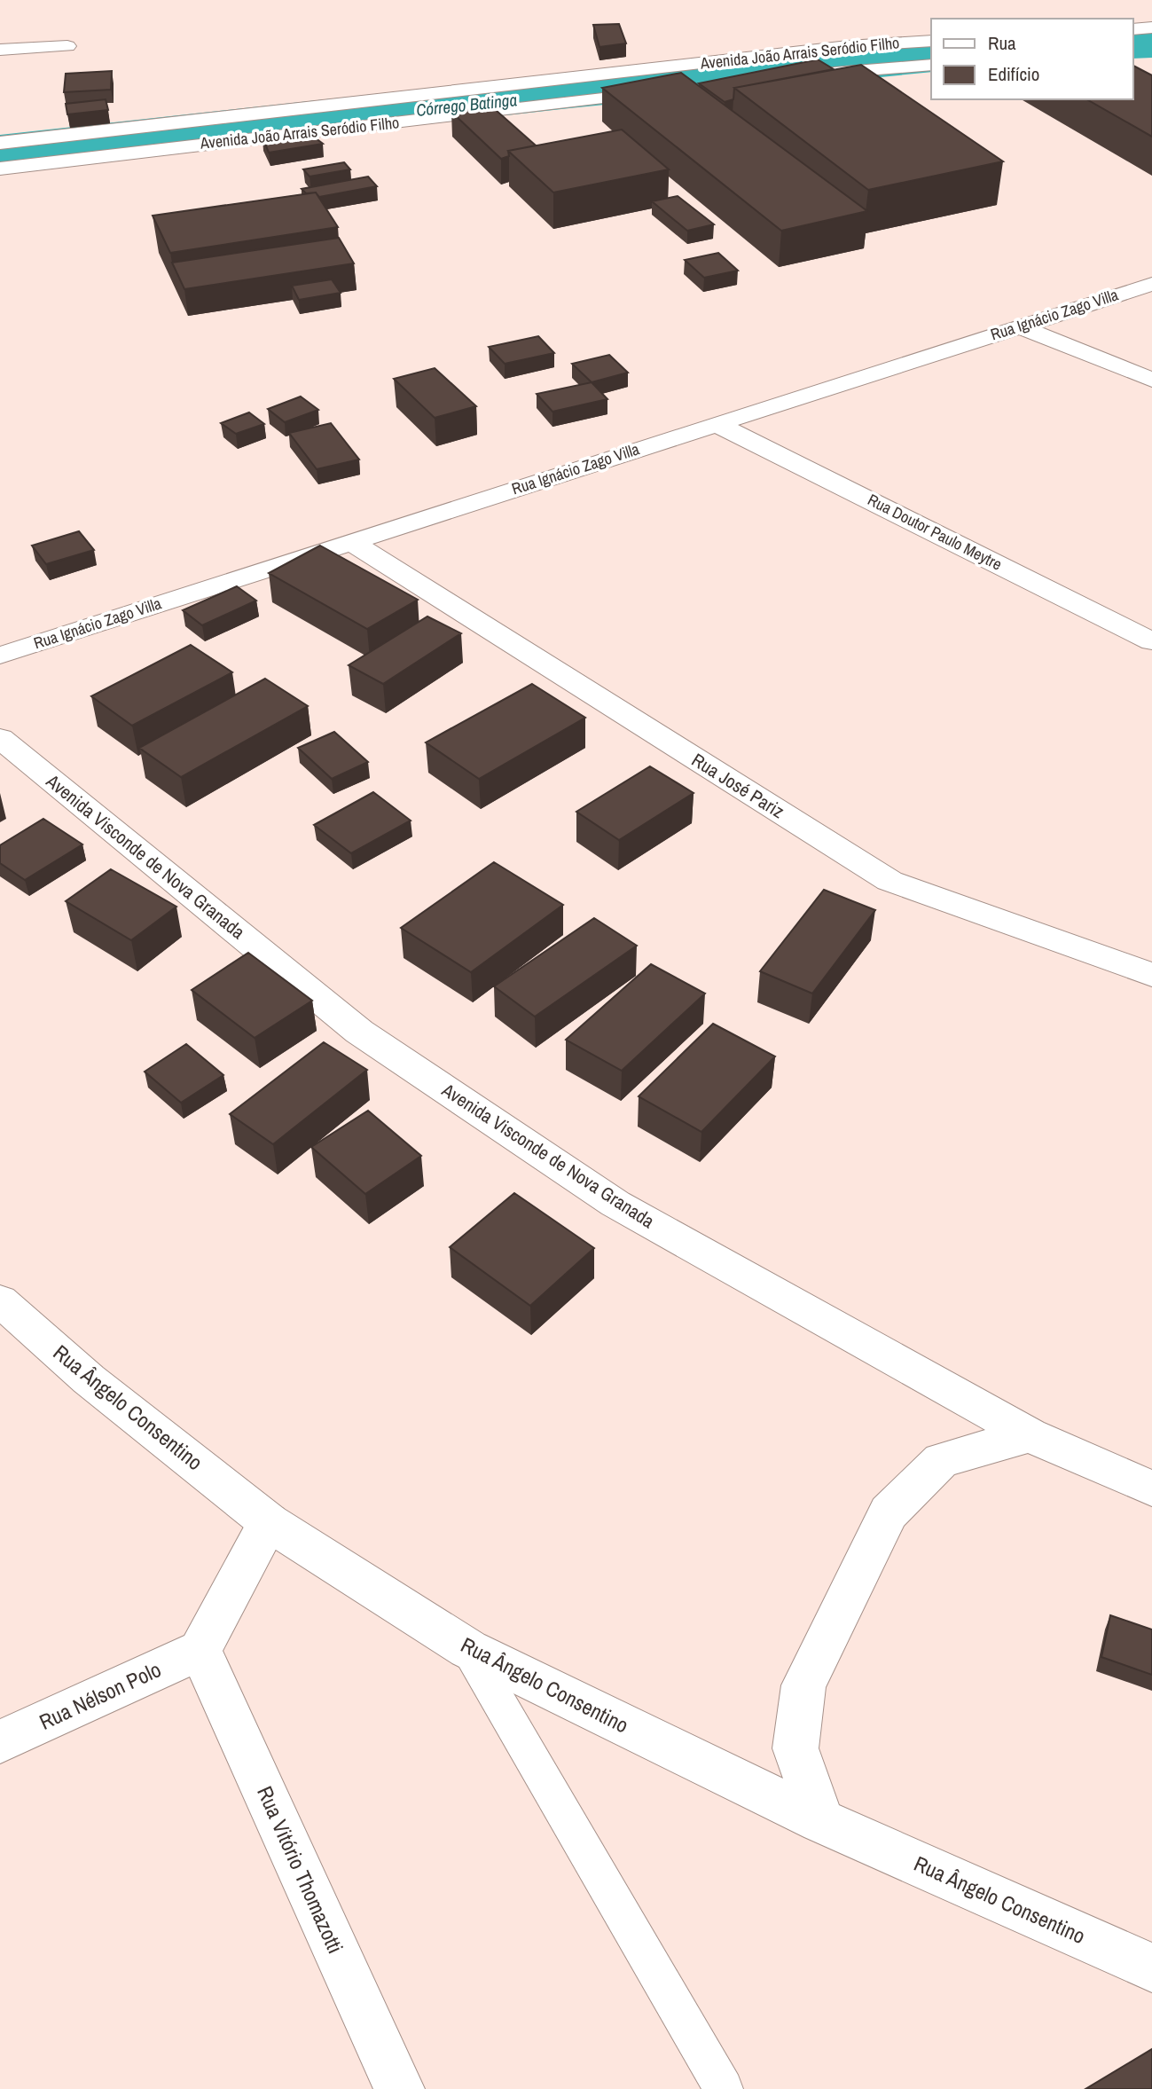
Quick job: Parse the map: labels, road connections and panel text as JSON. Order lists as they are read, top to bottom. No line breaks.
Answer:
{"streets":{"main road":["Avenida João Arrais Seródio Filho","Rua Ignácio Zago Villa","Rua Doutor Paulo Meytre","Rua José Pariz","Avenida Visconde de Nova Granada","Rua Ângelo Consentino","Rua Nélson Polo","Rua Vitório Thomazotti"]},"crossings":[["Rua Ignácio Zago Villa","Rua Doutor Paulo Meytre"],["Rua Ignácio Zago Villa","Rua José Pariz"],["Rua Nélson Polo","Rua Vitório Thomazotti"]],"water":["Córrego Batinga"],"legend":["Rua","Edifício"]}
